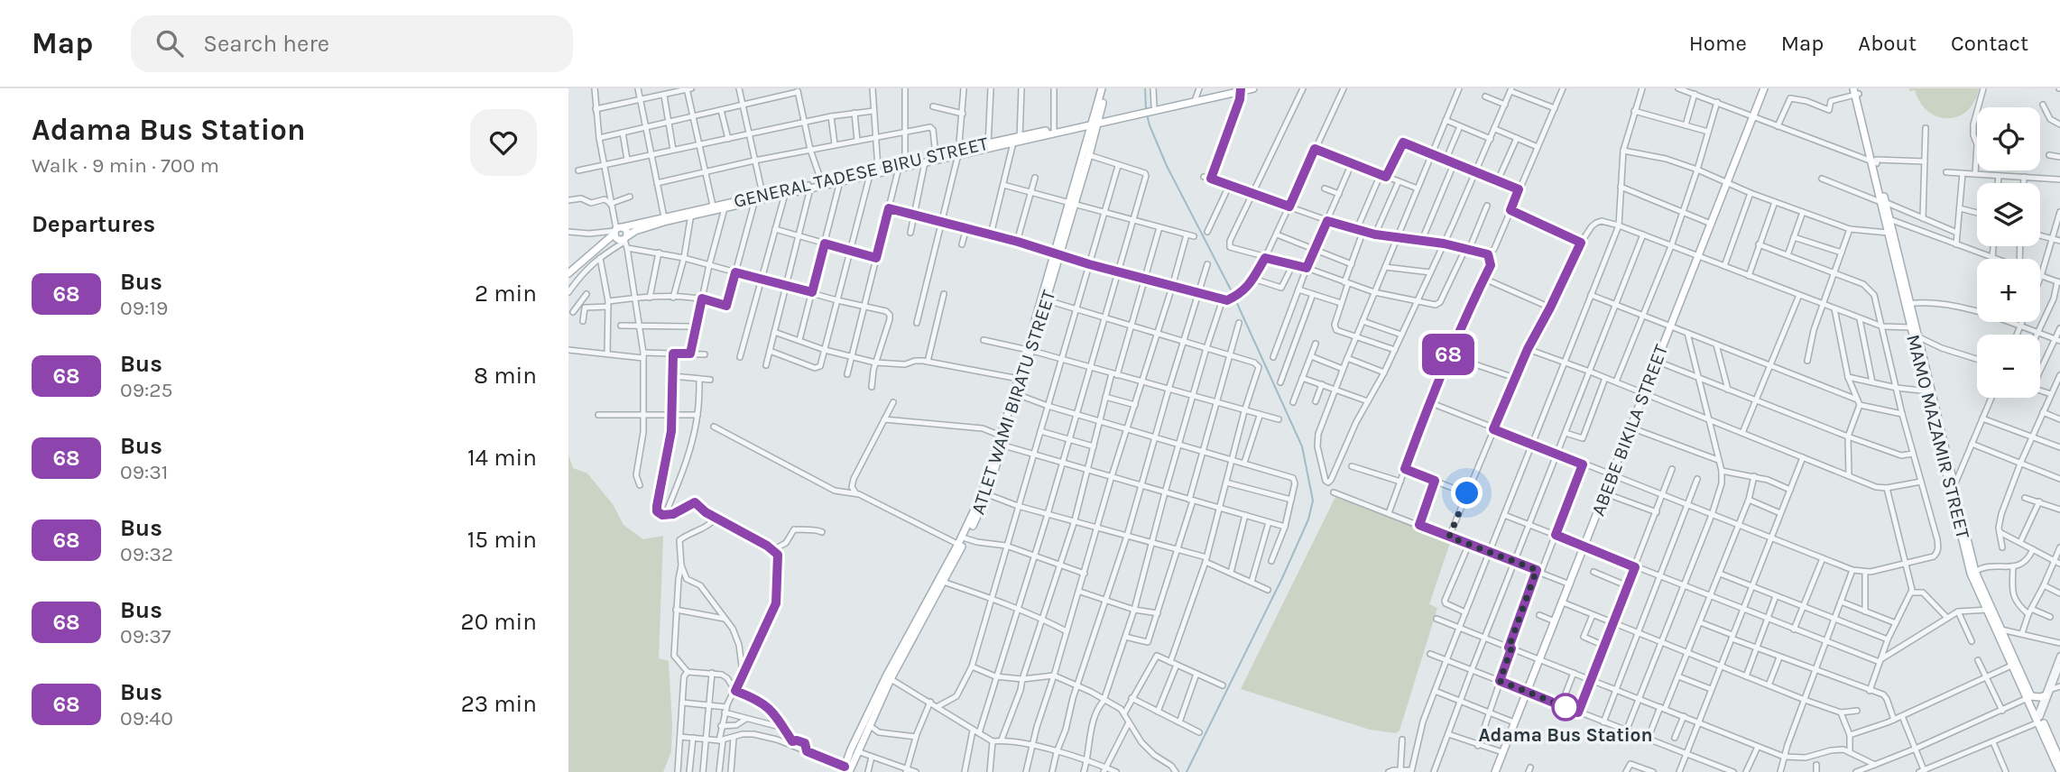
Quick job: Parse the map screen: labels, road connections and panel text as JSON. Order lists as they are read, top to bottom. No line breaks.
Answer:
{"streets":{"main road":["GENERAL TADESE BIRU STREET","ATLET WAMI BIRATU STREET","ABEBE BIKILA STREET","MAMO MAZAMIR STREET"]},"crossings":[["GENERAL TADESE BIRU STREET","ATLET WAMI BIRATU STREET"]],"places":["Adama Bus Station"],"lines":["bus line 68"],"page":{"header":"Map","search":"Search here","nav":["Home","Map","About","Contact"],"heading":[["Adama Bus Station","Walk · 9 min · 700 m"],"Departures"],"on_map":"68","map_buttons":["+","−"],"list":[{"mark":"68","name":"Bus","note":"09:19","value":"2 min"},{"mark":"68","name":"Bus","note":"09:25","value":"8 min"},{"mark":"68","name":"Bus","note":"09:31","value":"14 min"},{"mark":"68","name":"Bus","note":"09:32","value":"15 min"},{"mark":"68","name":"Bus","note":"09:37","value":"20 min"},{"mark":"68","name":"Bus","note":"09:40","value":"23 min"}]}}
